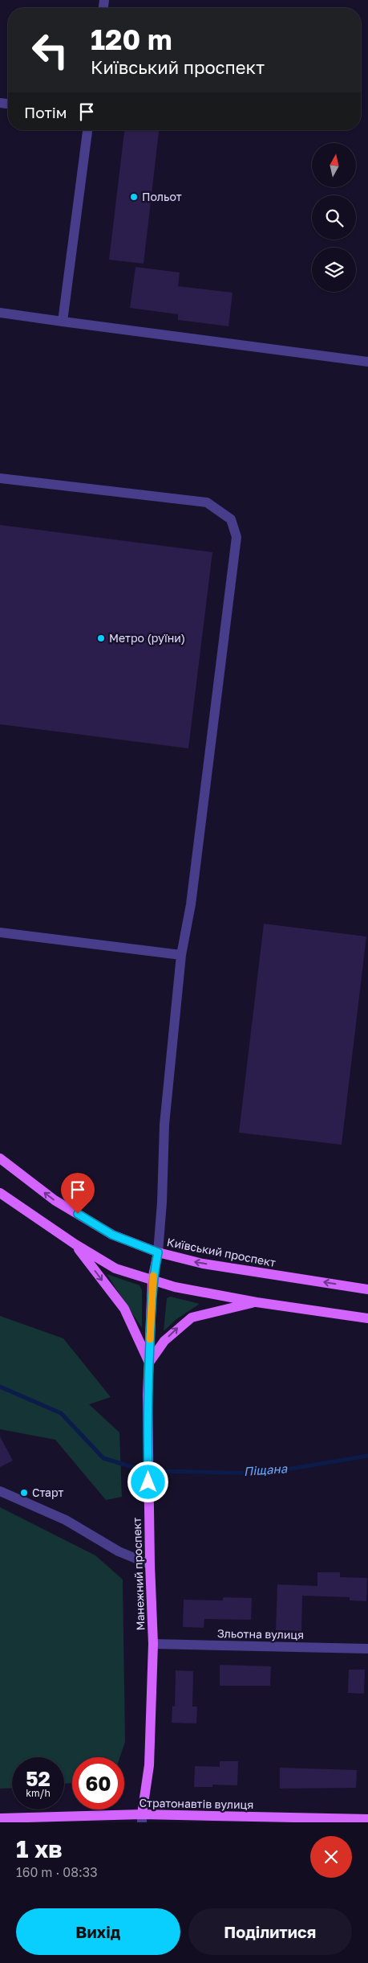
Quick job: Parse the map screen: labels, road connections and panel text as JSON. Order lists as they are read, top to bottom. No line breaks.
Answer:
{"streets":{"main road":["Київський проспект","Манежний проспект","Стратонавтів вулиця"],"street":["Зльотна вулиця"]},"crossings":[["Київський проспект","Манежний проспект"],["Манежний проспект","Зльотна вулиця"],["Манежний проспект","Стратонавтів вулиця"]],"water":["Піщана"],"places":["Польот","Метро (руїни)","Старт"],"north":"top","page":{"turn":["120 m","Київський проспект"],"then":"Потім","speed":"52 km/h","limit":"60","heading":["1 хв","160 m · 08:33"],"buttons":["Вихід","Поділитися"]}}
